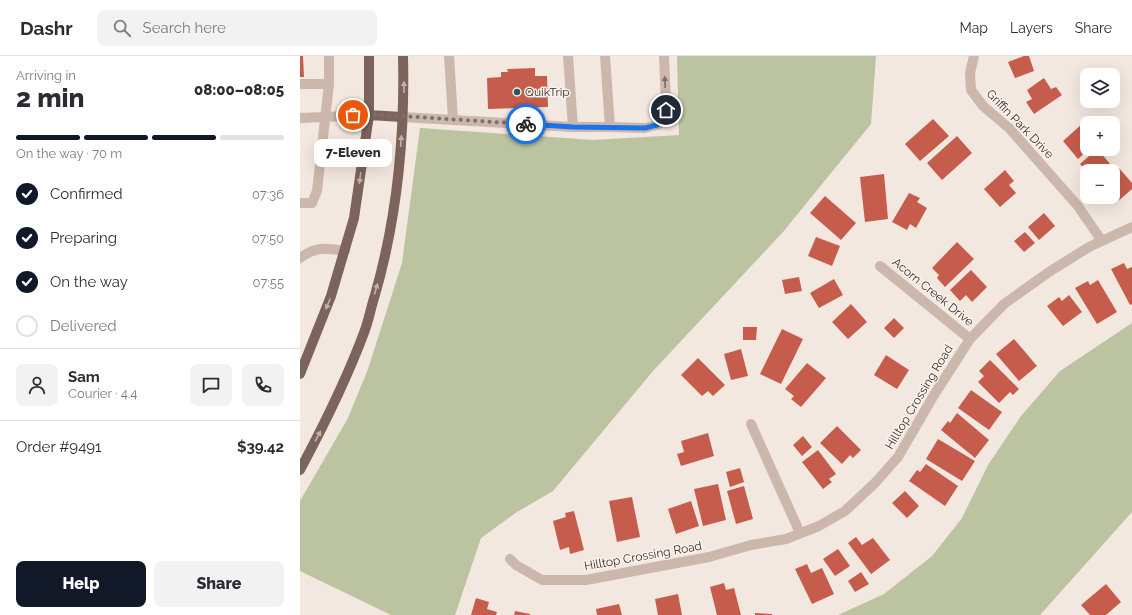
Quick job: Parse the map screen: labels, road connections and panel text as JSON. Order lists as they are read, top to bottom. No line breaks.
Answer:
{"streets":{"street":["Griffin Park Drive","Acorn Creek Drive","Hilltop Crossing Road"]},"crossings":[["Griffin Park Drive","Hilltop Crossing Road"],["Acorn Creek Drive","Hilltop Crossing Road"]],"places":["QuikTrip","7-Eleven"],"page":{"header":"Dashr","search":"Search here","nav":["Map","Layers","Share"],"heading":["2 min","Arriving in","08:00–08:05"],"panel":["Sam","Courier · 4.4","Order #9491","$39.42"],"map_buttons":["+","−"],"bar":"On the way · 70 m","bubble":"7-Eleven","list":[["Confirmed","07:36"],["Preparing","07:50"],["On the way","07:55"],"Delivered"],"buttons":["Help","Share"]}}
